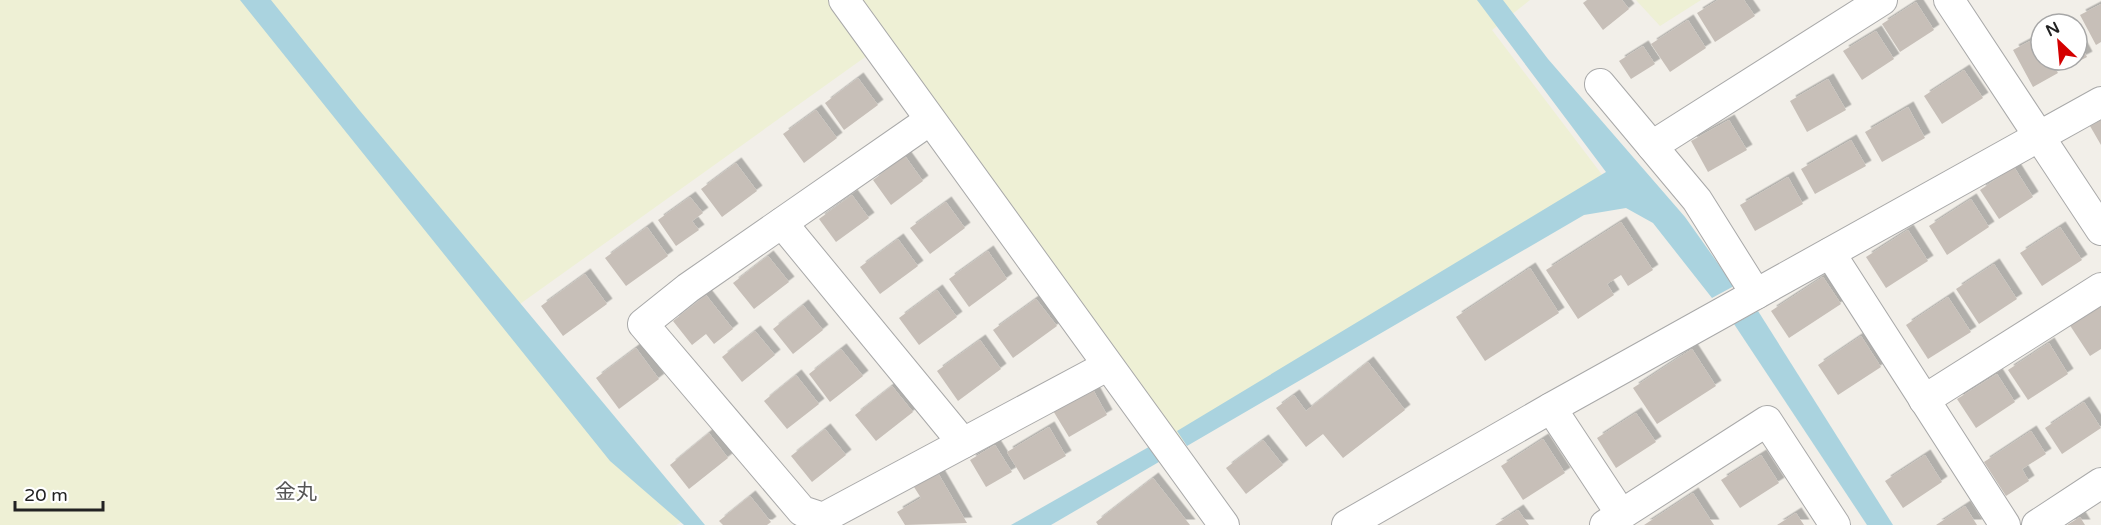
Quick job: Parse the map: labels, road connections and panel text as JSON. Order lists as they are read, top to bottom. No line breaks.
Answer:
{"districts":["金丸"],"scale_bar":"20 m","north":"top left"}
